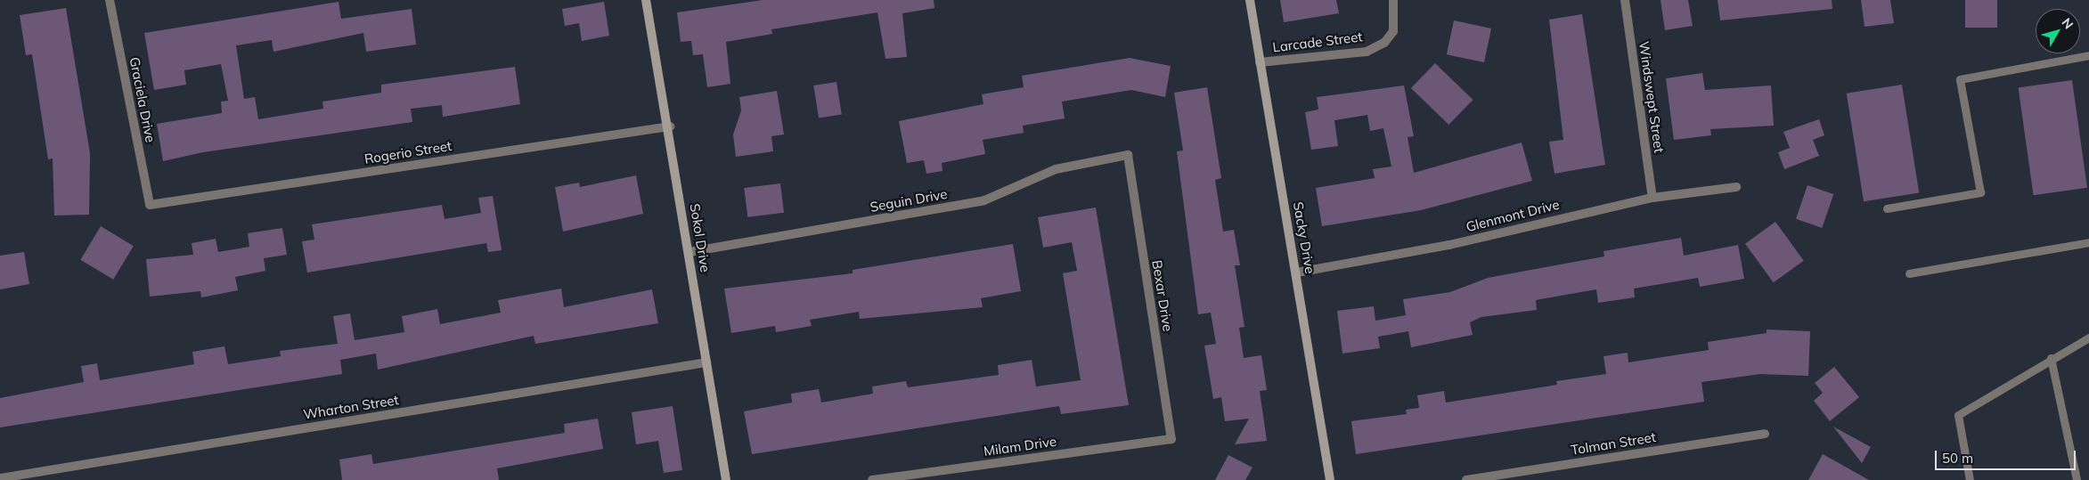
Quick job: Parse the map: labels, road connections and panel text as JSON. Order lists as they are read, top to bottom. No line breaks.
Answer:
{"streets":{"street":["Larcade Street","Windswept Street","Graciela Drive","Rogerio Street","Seguin Drive","Glenmont Drive","Sokol Drive","Sacky Drive","Bexar Drive","Wharton Street","Tolman Street","Milam Drive"]},"crossings":[["Larcade Street","Sacky Drive"],["Windswept Street","Glenmont Drive"],["Graciela Drive","Rogerio Street"],["Rogerio Street","Sokol Drive"],["Seguin Drive","Sokol Drive"],["Seguin Drive","Bexar Drive"],["Glenmont Drive","Sacky Drive"],["Sokol Drive","Wharton Street"],["Bexar Drive","Milam Drive"]],"scale_bar":"50 m","north":"top right"}
